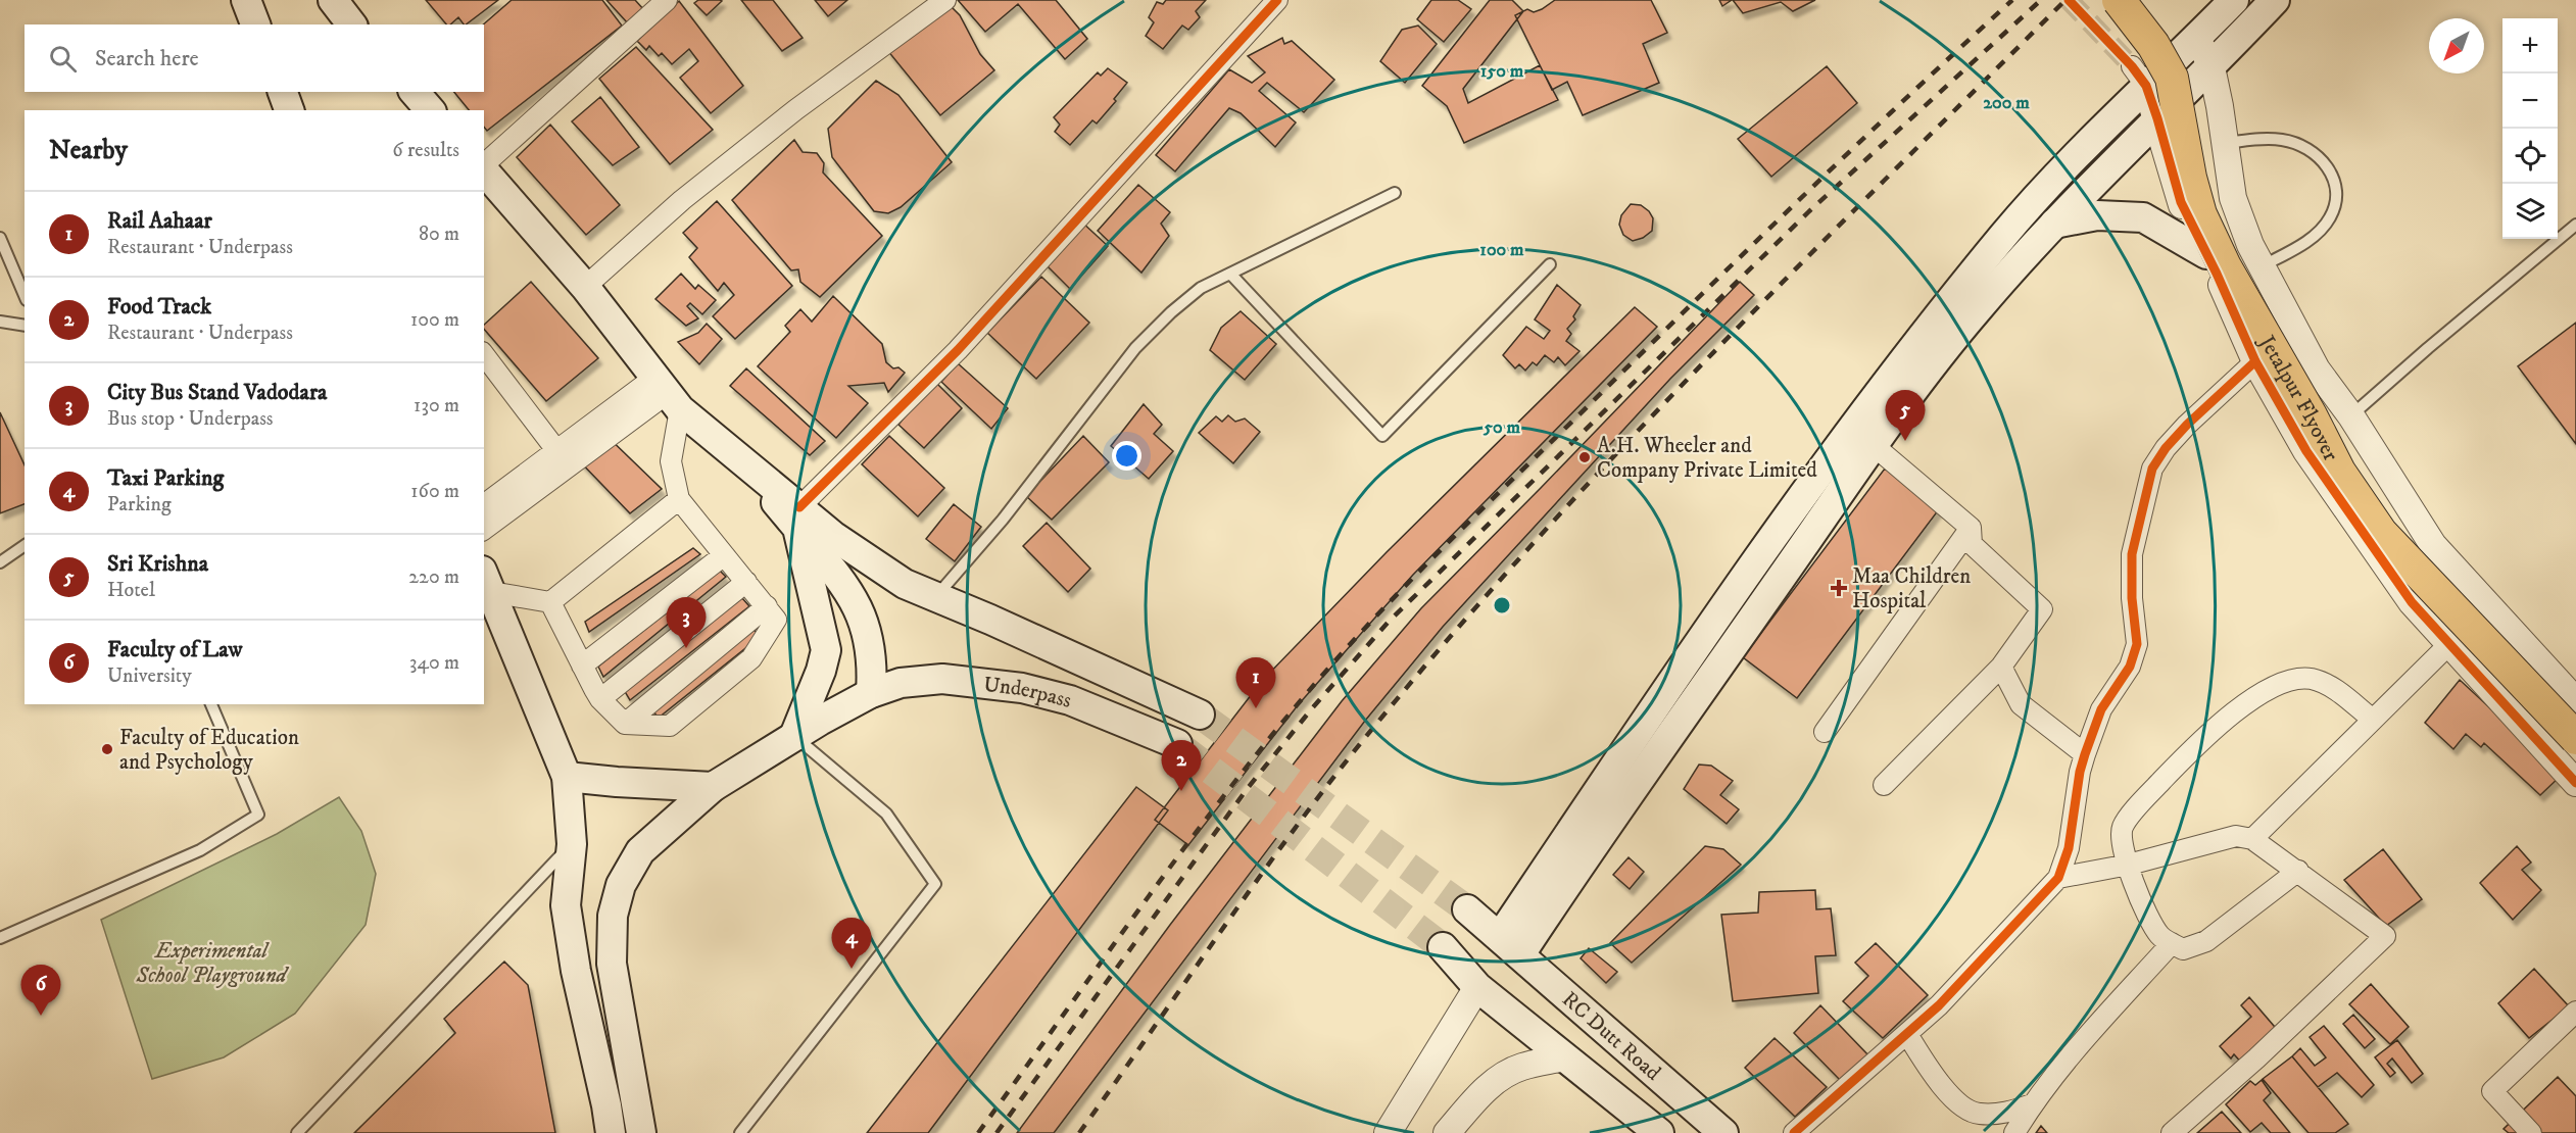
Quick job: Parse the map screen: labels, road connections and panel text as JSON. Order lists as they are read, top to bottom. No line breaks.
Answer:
{"streets":{"main road":["Jetalpur Flyover","Underpass","RC Dutt Road"]},"parks":["Experimental School Playground"],"places":{"other":["A.H. Wheeler and Company Private Limited","Faculty of Education and Psychology"],"health":["Maa Children Hospital"]},"north":"bottom left","page":{"map_buttons":["+","−"],"search":"Search here","heading":["Nearby","6 results"],"list":[{"mark":"1","name":"Rail Aahaar","note":"Restaurant · Underpass","value":"80 m"},{"mark":"2","name":"Food Track","note":"Restaurant · Underpass","value":"100 m"},{"mark":"3","name":"City Bus Stand Vadodara","note":"Bus stop · Underpass","value":"130 m"},{"mark":"4","name":"Taxi Parking","note":"Parking","value":"160 m"},{"mark":"5","name":"Sri Krishna","note":"Hotel","value":"220 m"},{"mark":"6","name":"Faculty of Law","note":"University","value":"340 m"}],"pins":["5","3","1","2","4","6"]},"rings":["150 m","200 m","100 m","50 m"]}
